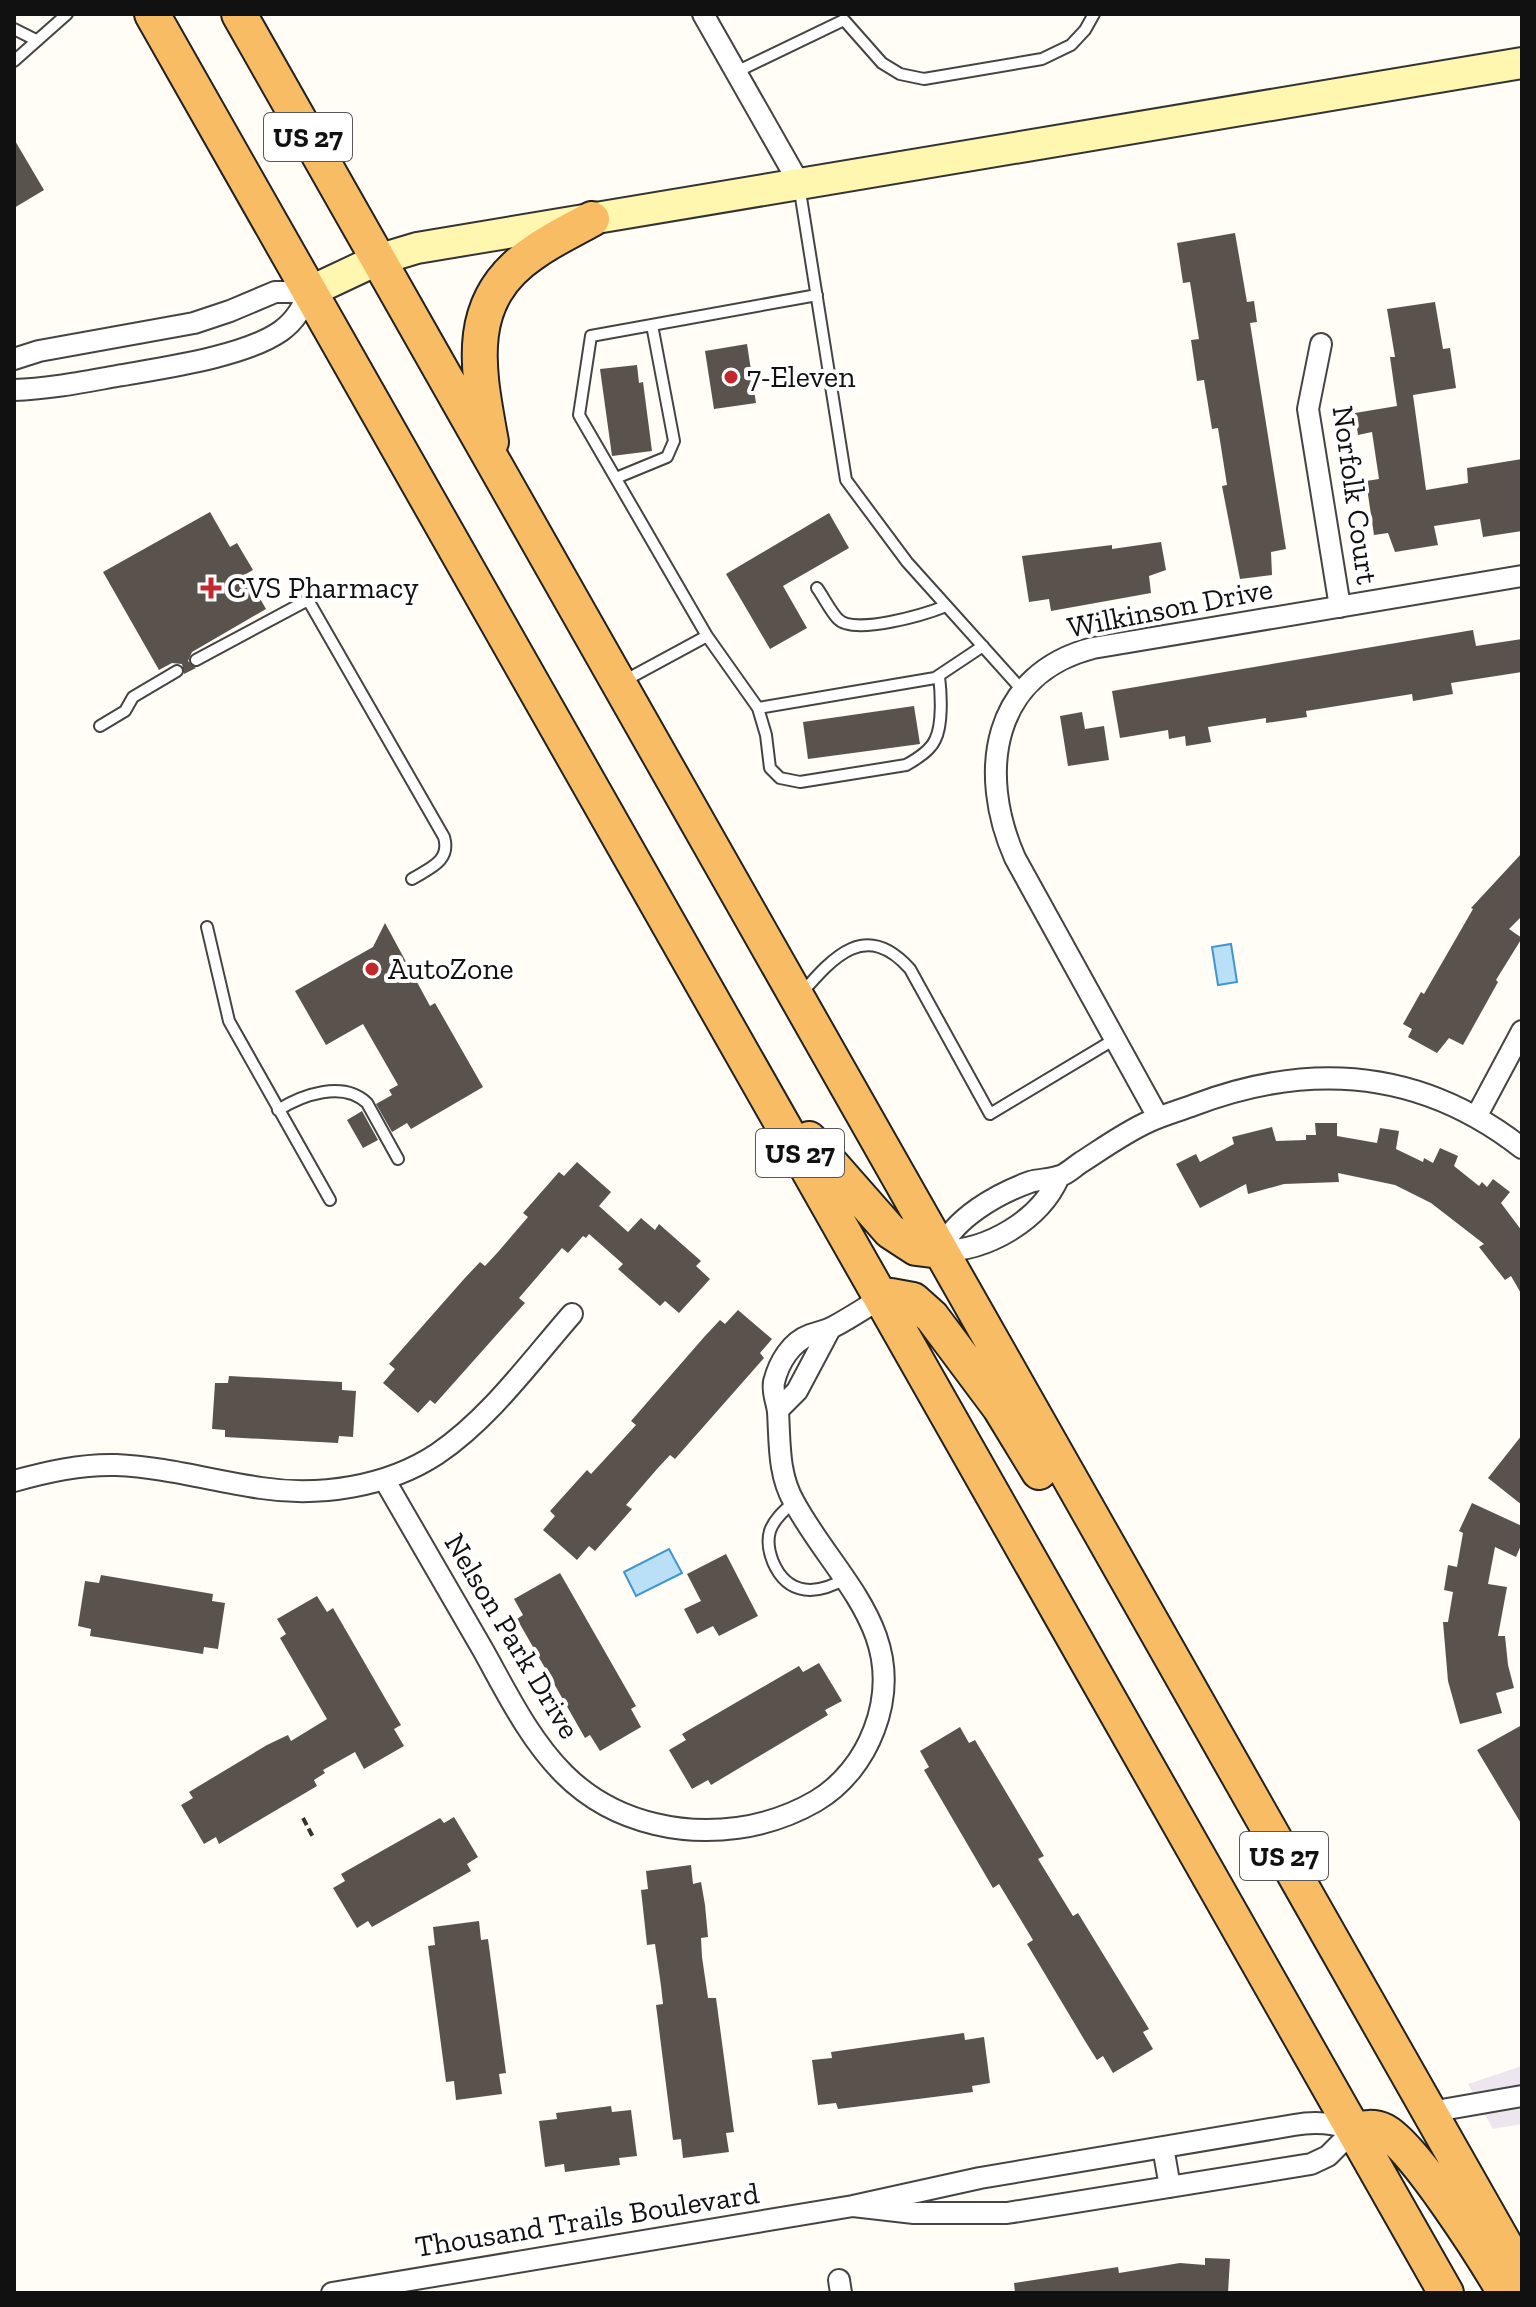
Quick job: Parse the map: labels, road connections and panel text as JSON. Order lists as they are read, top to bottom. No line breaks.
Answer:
{"streets":{"highway":["US 27"],"street":["Norfolk Court","Wilkinson Drive","Nelson Park Drive","Thousand Trails Boulevard"]},"crossings":[["US 27","Nelson Park Drive"],["US 27","Thousand Trails Boulevard"],["Norfolk Court","Wilkinson Drive"]],"places":{"other":["7-Eleven","AutoZone"],"health":["CVS Pharmacy"]}}
